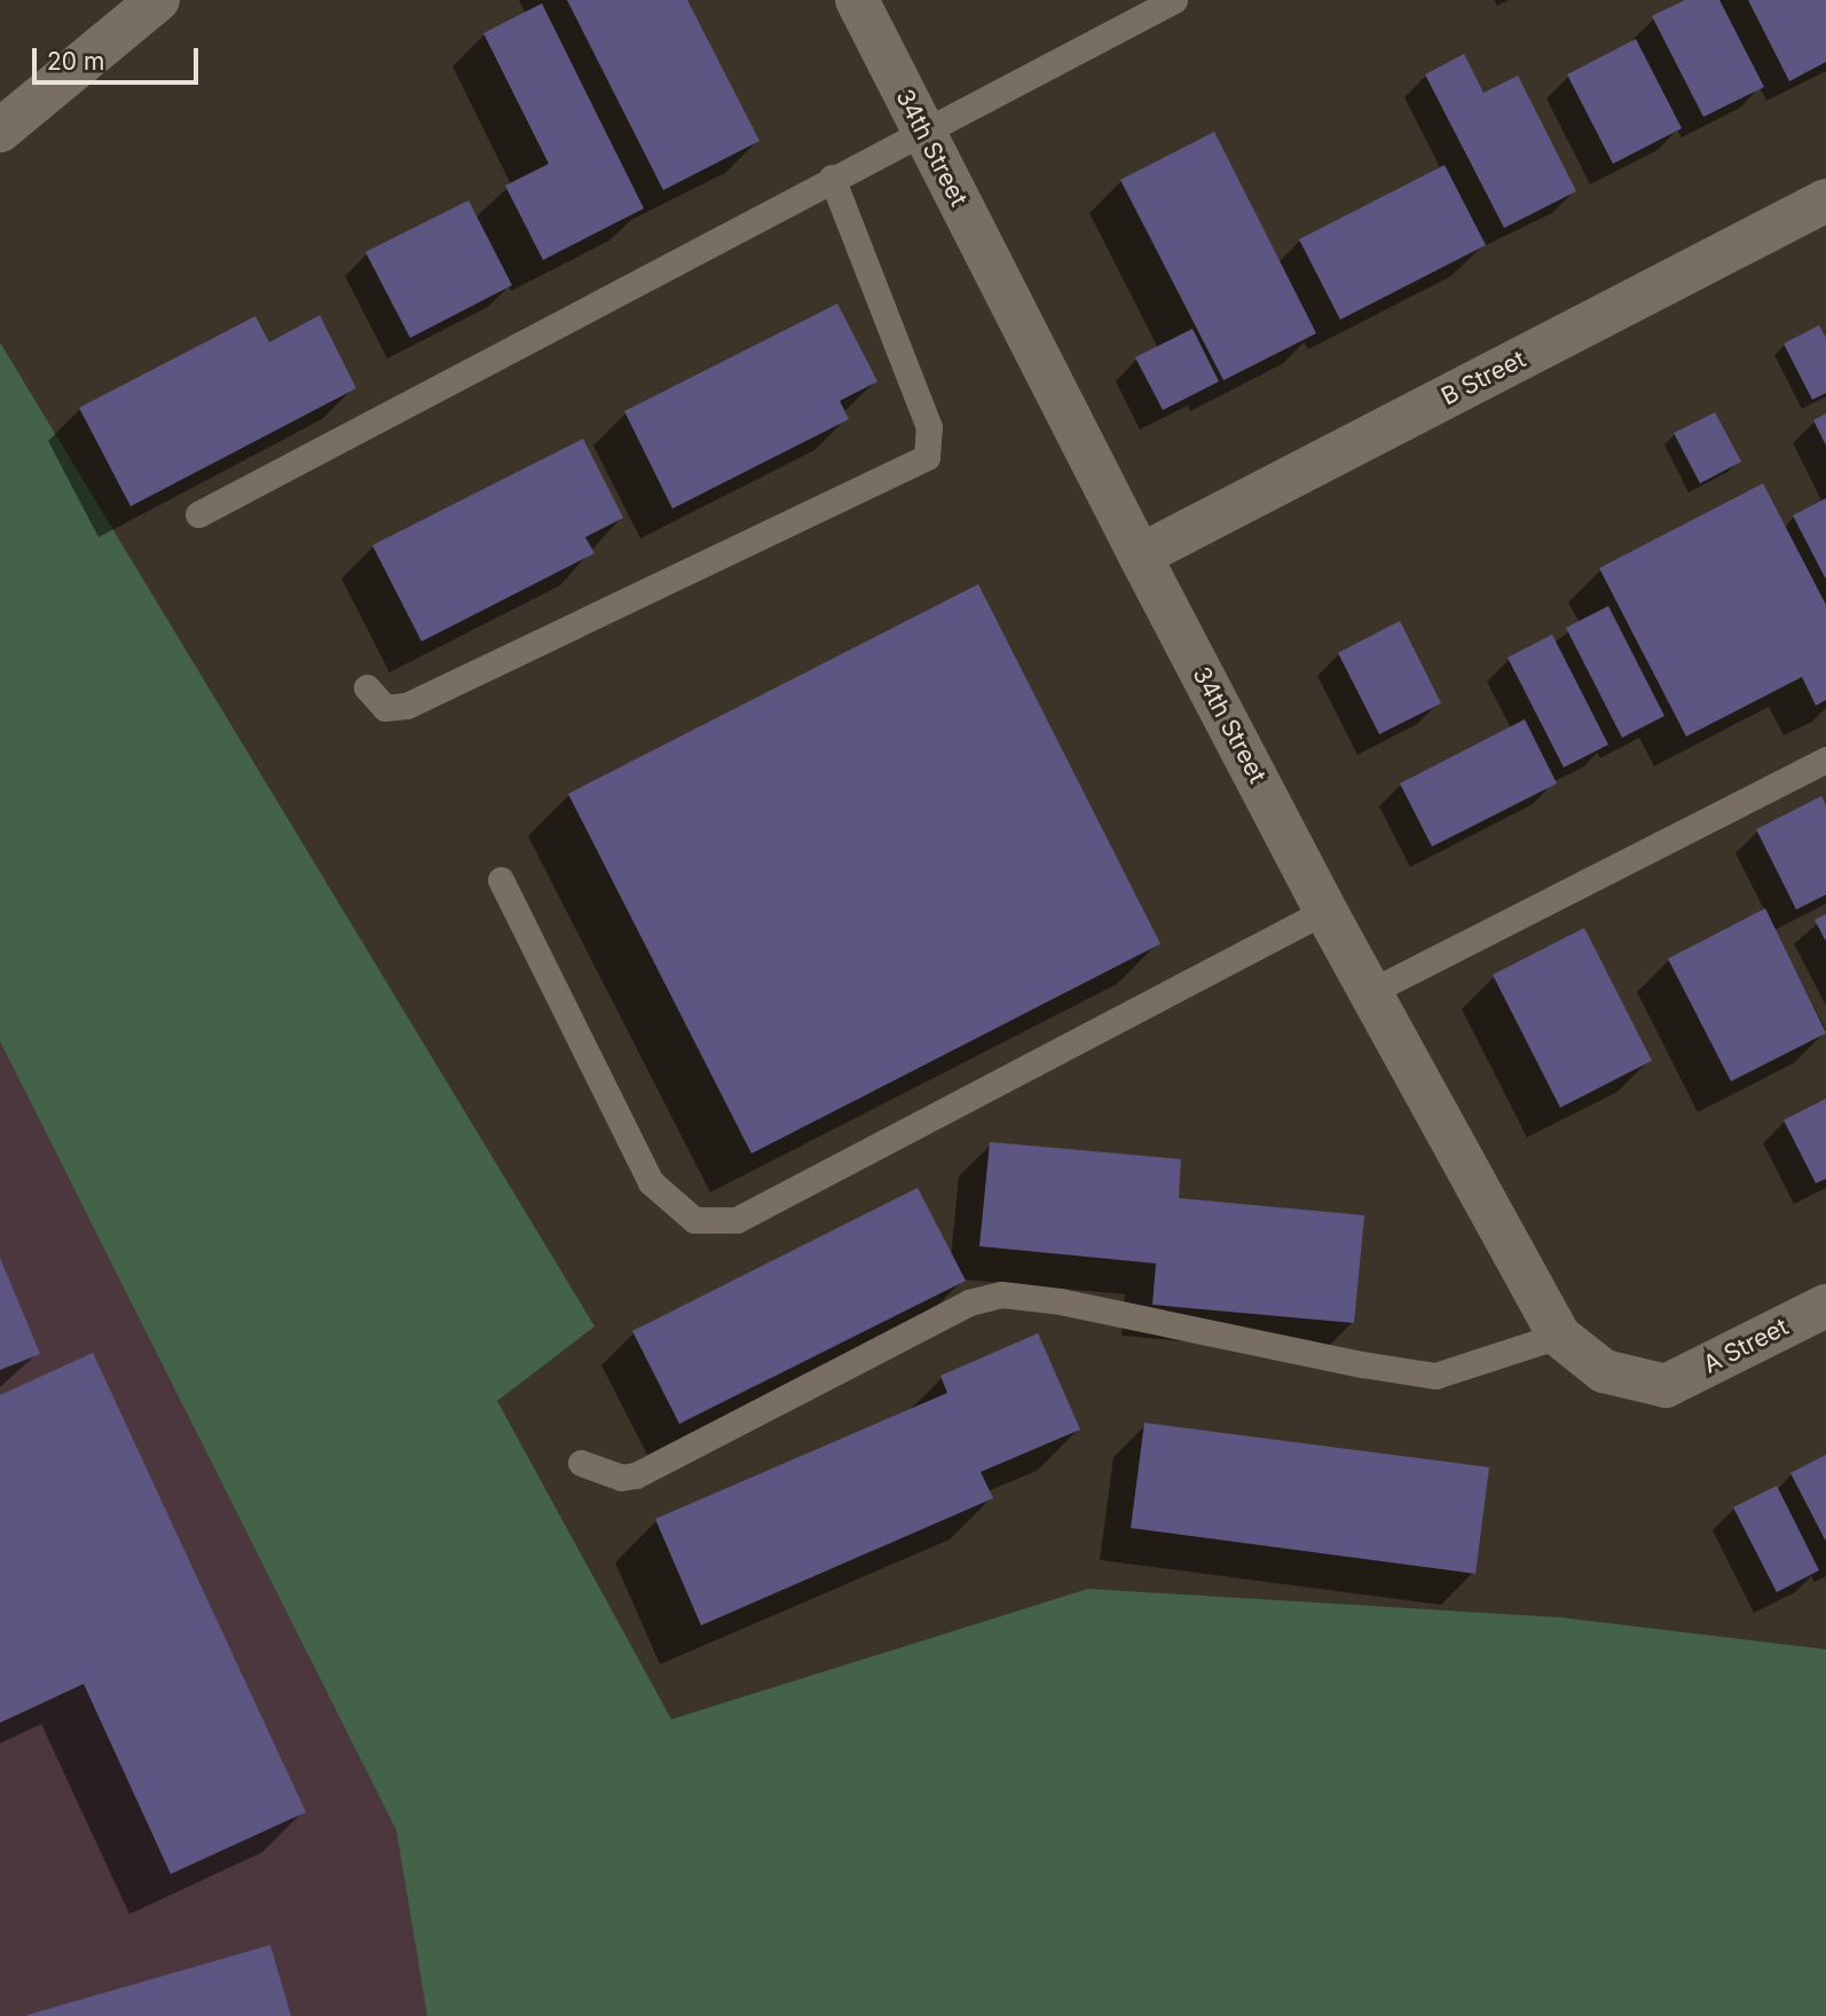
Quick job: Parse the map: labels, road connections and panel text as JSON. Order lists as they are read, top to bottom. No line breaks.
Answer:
{"streets":{"street":["34th Street","B Street","A Street"]},"crossings":[["34th Street","B Street"],["34th Street","A Street"]],"scale_bar":"20 m"}
